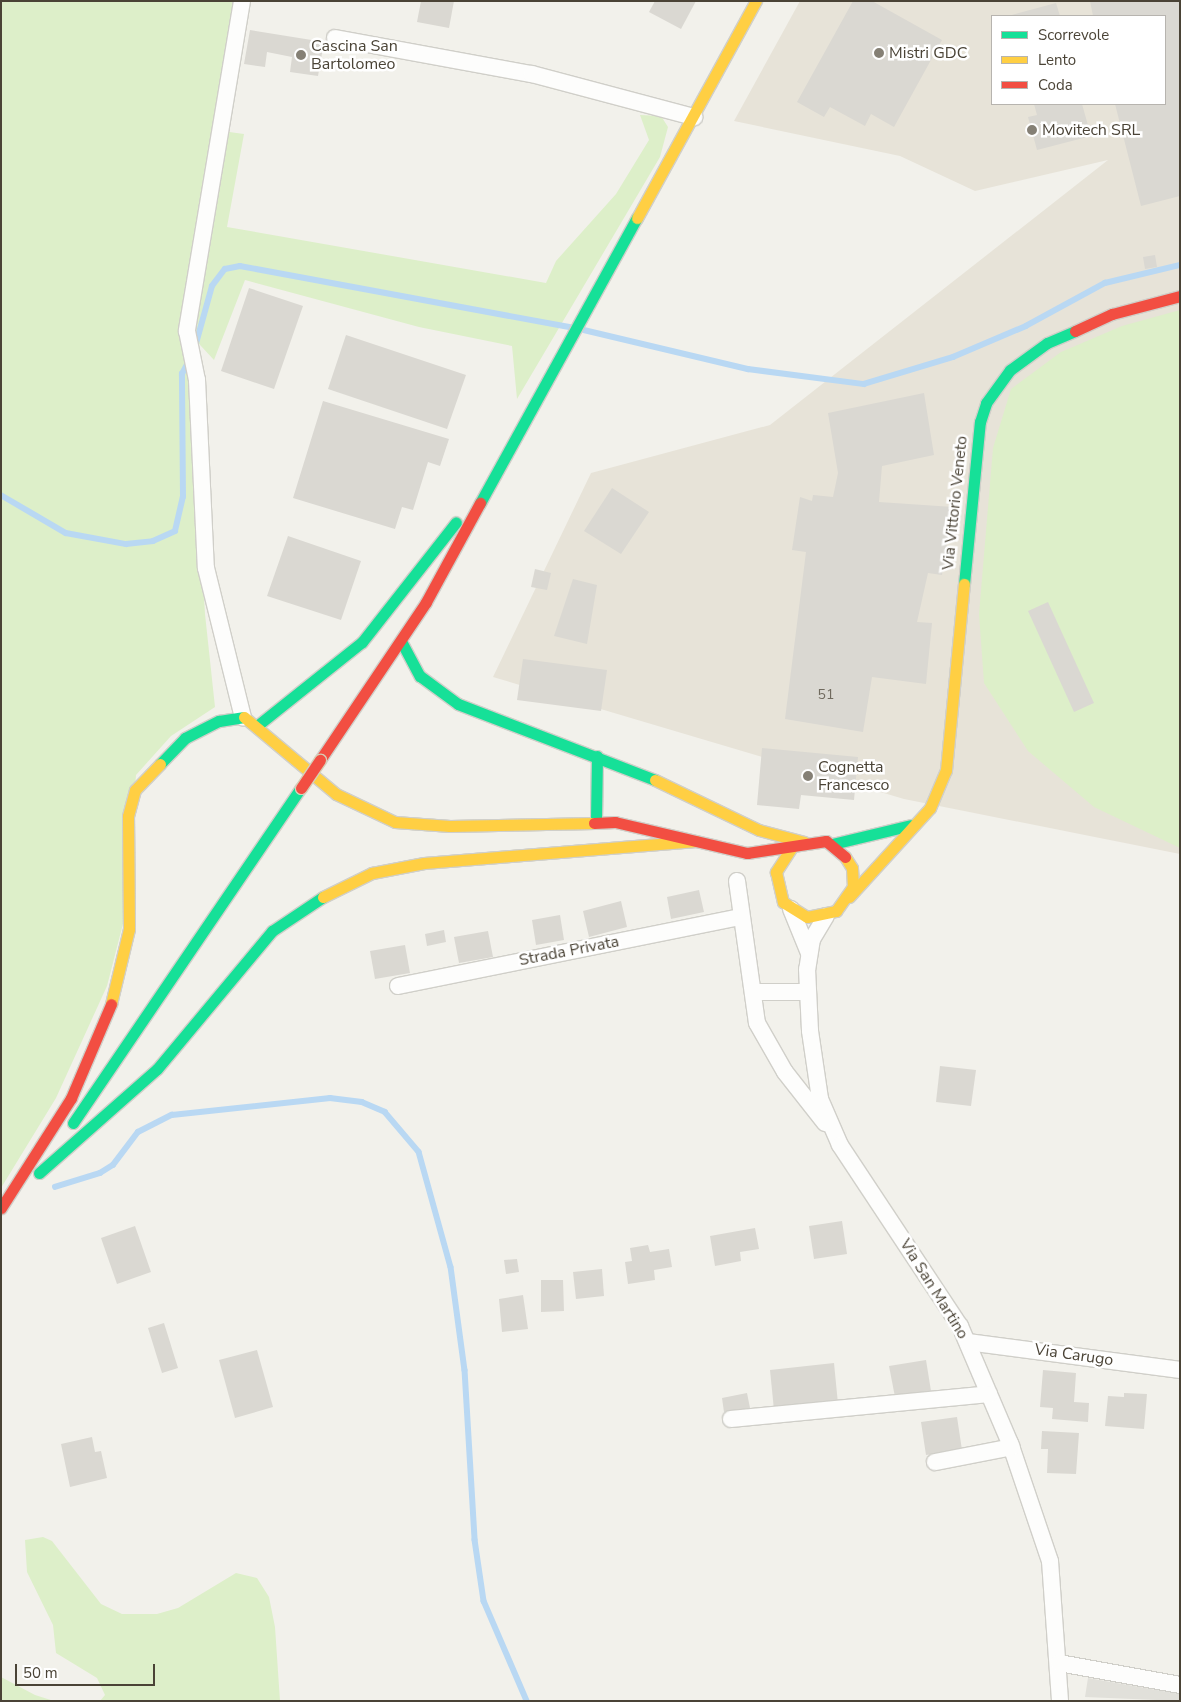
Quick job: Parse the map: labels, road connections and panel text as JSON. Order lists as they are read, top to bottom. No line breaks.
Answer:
{"streets":{"main road":["Via Vittorio Veneto"],"street":["Strada Privata","Via San Martino","Via Carugo"]},"crossings":[["Via San Martino","Via Carugo"]],"places":["Mistri GDC","Cascina San Bartolomeo","Movitech SRL","Cognetta Francesco"],"house_numbers":["51"],"legend":["Scorrevole","Lento","Coda"],"scale_bar":"50 m"}
